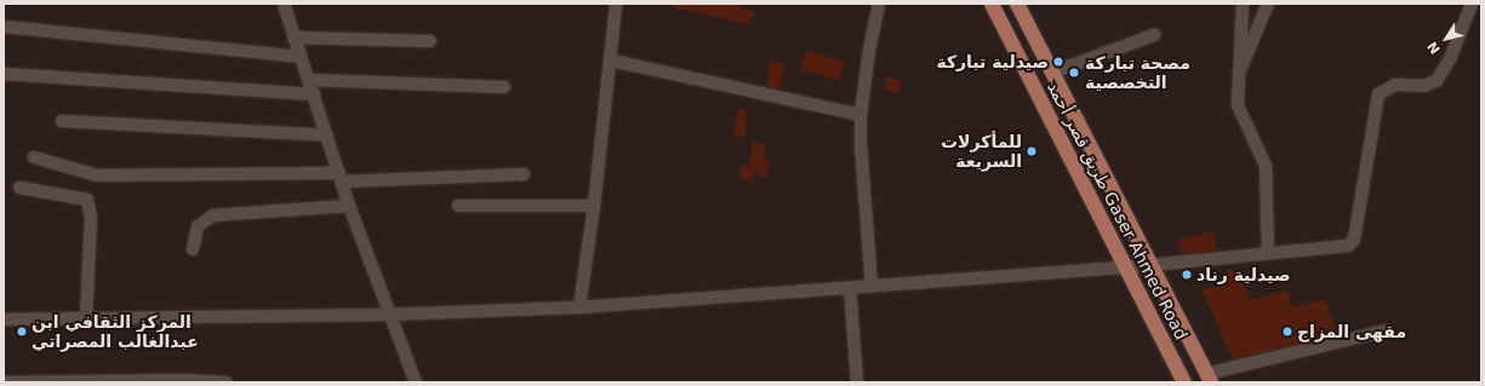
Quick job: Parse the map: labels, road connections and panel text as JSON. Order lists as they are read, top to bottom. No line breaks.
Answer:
{"streets":{"main road":["طريق قصر أحمد Gaser Ahmed Road"]},"places":["صيدلية تباركة","مصحة تباركة التخصصية","للمأكرلات السريعة","صيدلية رناد","المركز الثقافي ابن عبدالغالب المصراتي","مقهى المزاج"],"north":"bottom left"}
